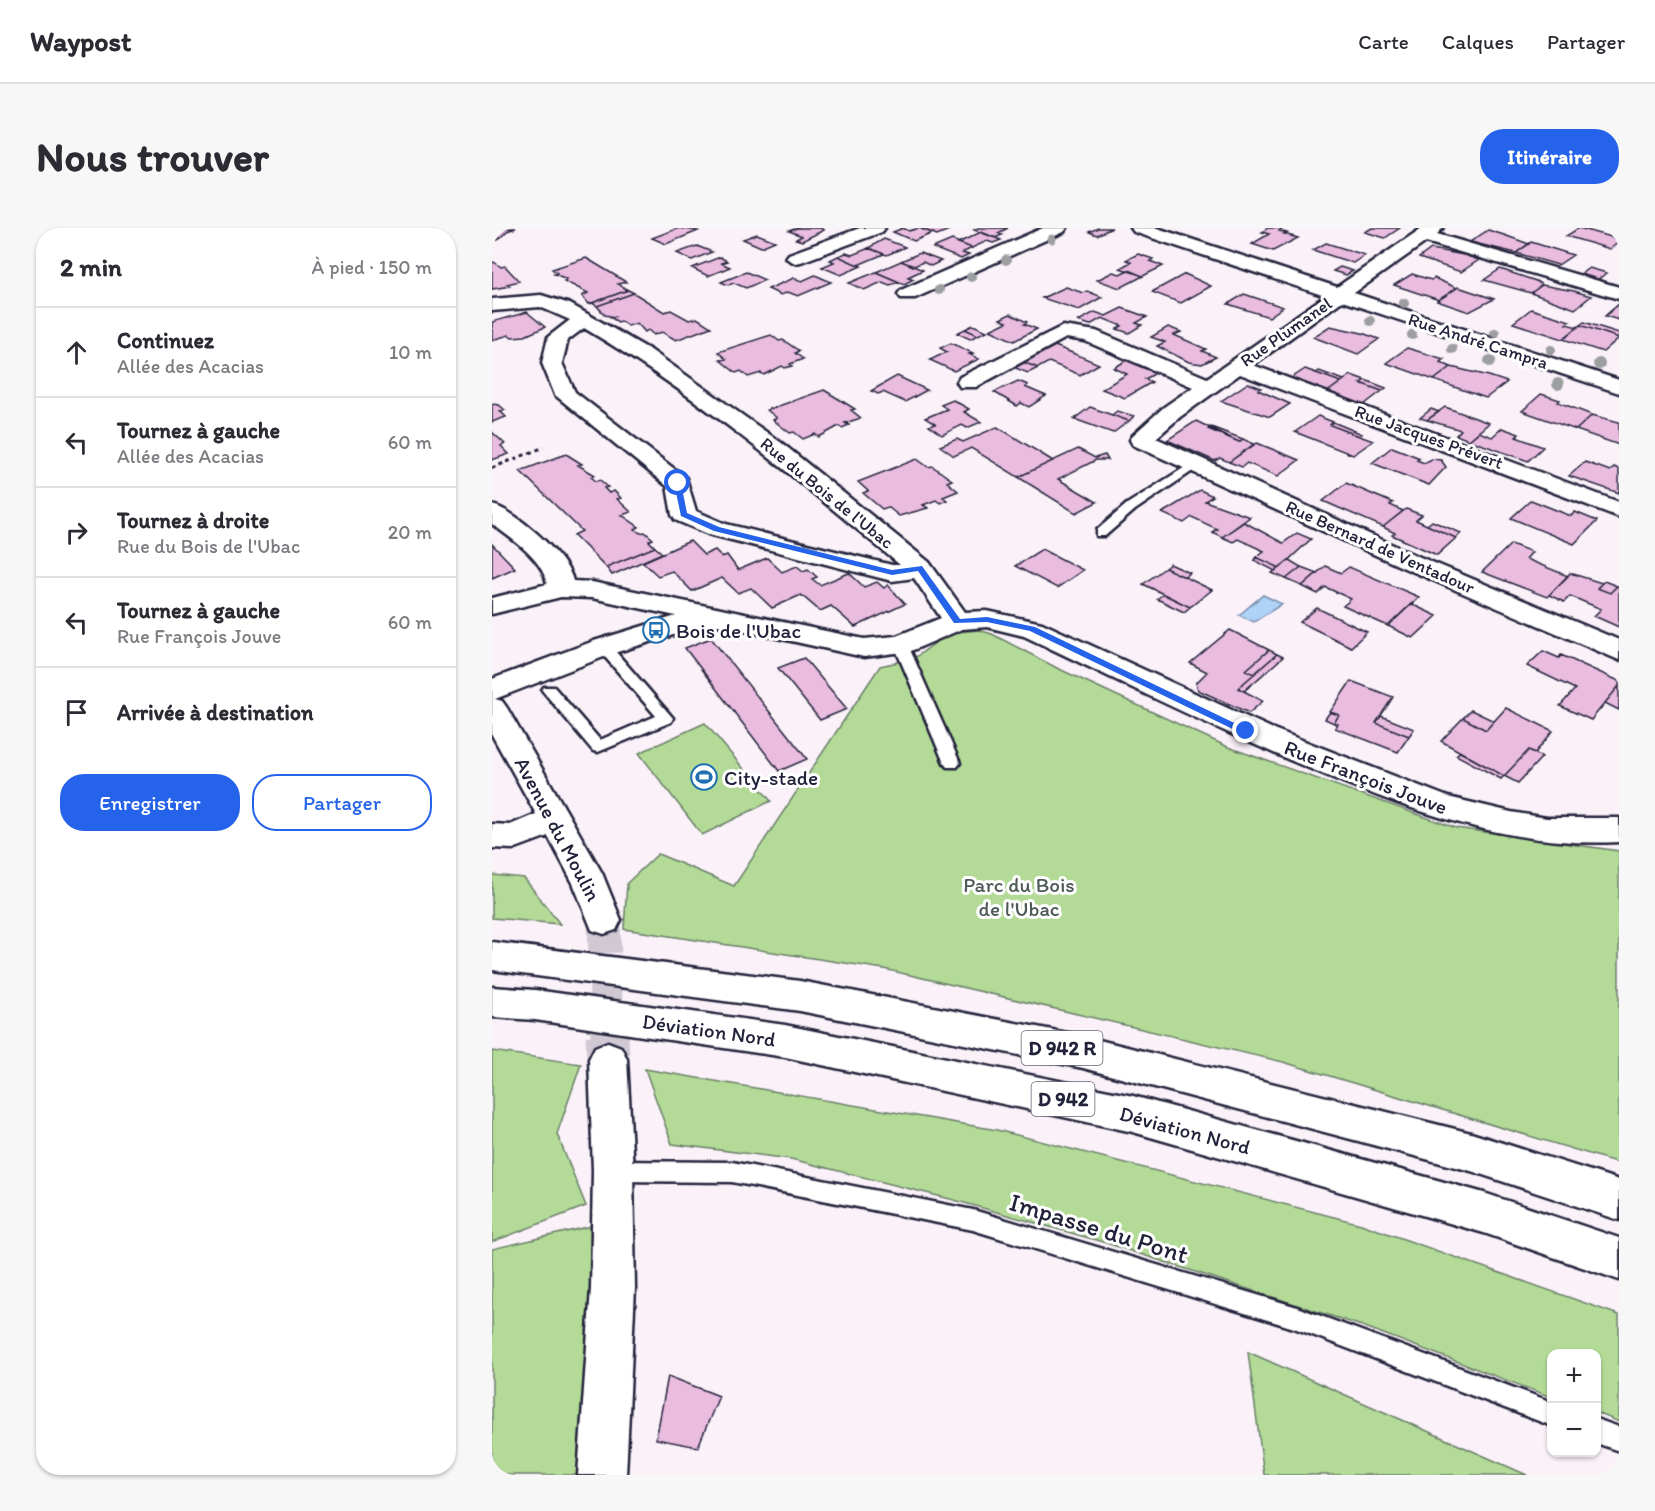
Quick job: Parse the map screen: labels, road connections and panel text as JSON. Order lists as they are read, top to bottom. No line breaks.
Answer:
{"streets":{"street":["Rue Plumanel","Rue André Campra","Rue Jacques Prévert","Rue du Bois de l'Ubac","Rue Bernard de Ventadour","Rue François Jouve","Avenue du Moulin","Déviation Nord","D 942 R","D 942"],"lane":["Impasse du Pont"]},"crossings":[["Rue Plumanel","Rue André Campra"],["Rue Plumanel","Rue Jacques Prévert"],["Rue Plumanel","Rue Bernard de Ventadour"],["Rue du Bois de l'Ubac","Rue François Jouve"]],"parks":["Parc du Bois de l'Ubac"],"places":{"bus stop":["Bois de l'Ubac"],"sports":["City-stade"]},"page":{"header":"Waypost","nav":["Carte","Calques","Partager"],"buttons":["Itinéraire",["Enregistrer","Partager"]],"title":"Nous trouver","heading":["2 min","À pied · 150 m"],"list":[["Continuez","Allée des Acacias","10 m"],["Tournez à gauche","Allée des Acacias","60 m"],["Tournez à droite","Rue du Bois de l'Ubac","20 m"],["Tournez à gauche","Rue François Jouve","60 m"],"Arrivée à destination"],"map_buttons":["+","−"]}}
